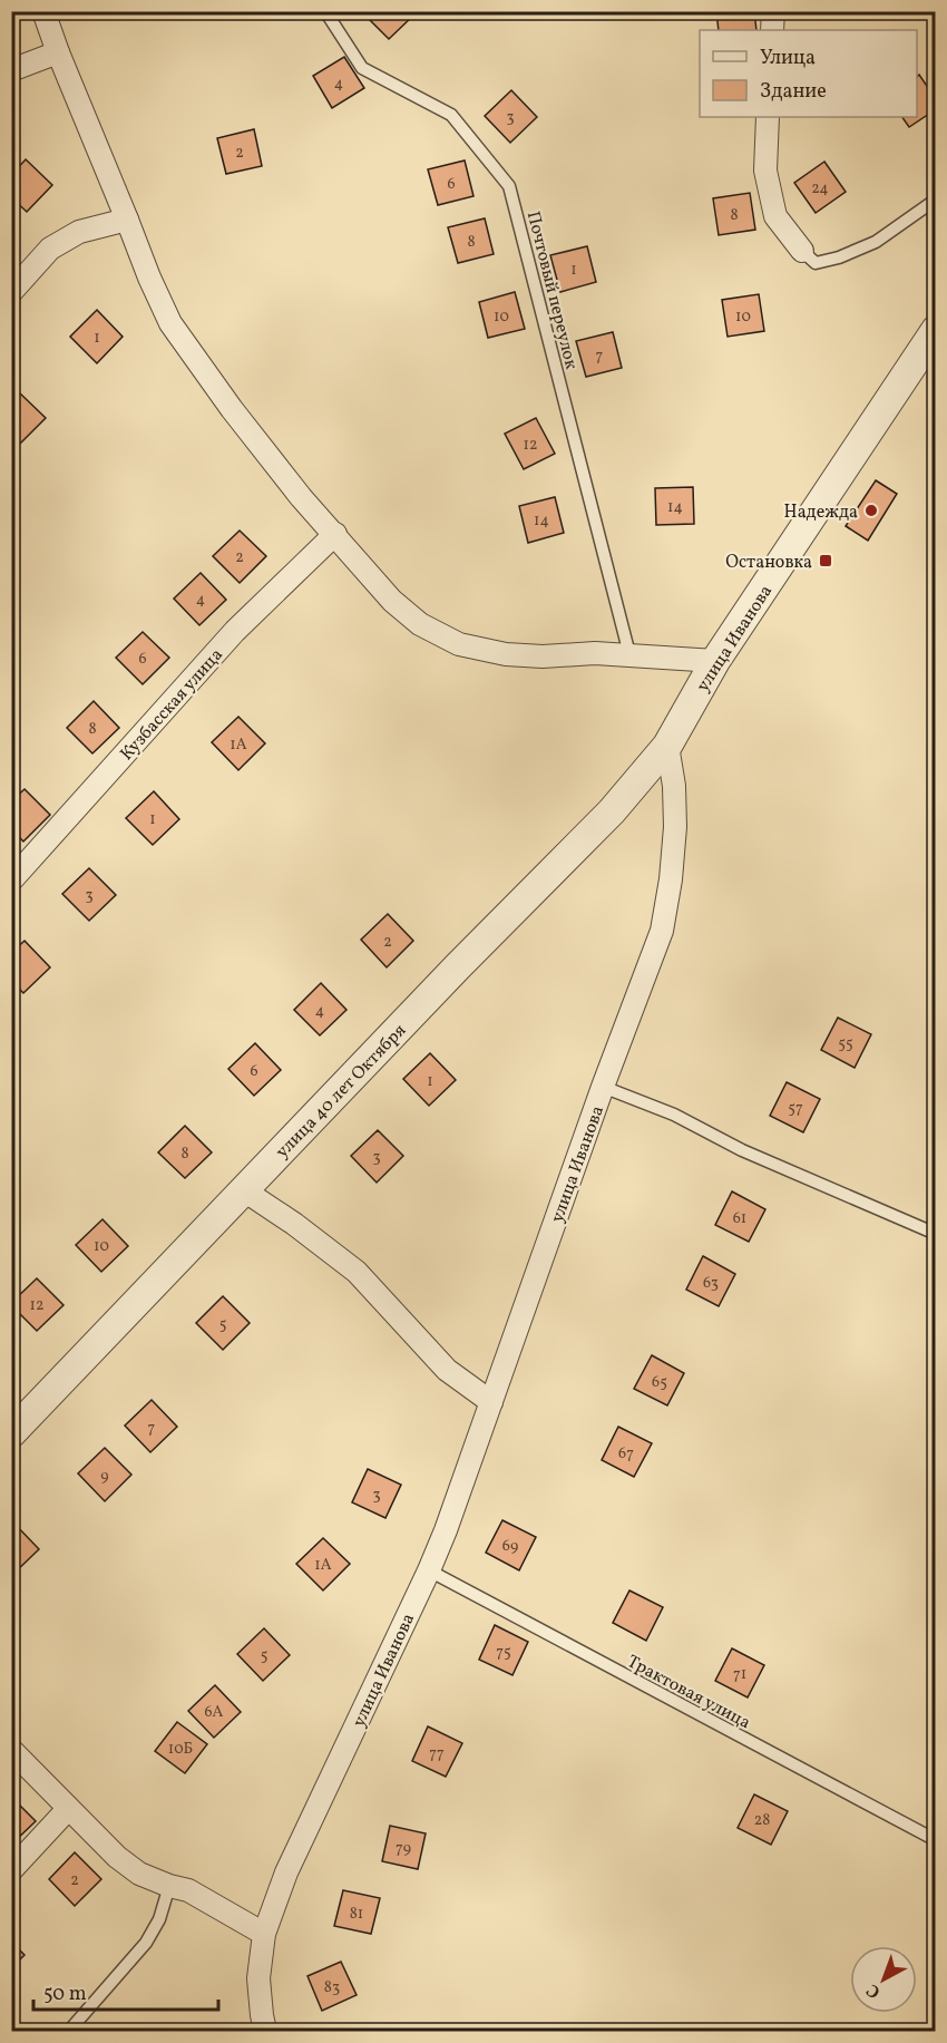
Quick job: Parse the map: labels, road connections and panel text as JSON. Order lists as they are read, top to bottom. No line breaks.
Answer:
{"streets":{"street":["улица Иванова","Кузбасская улица","улица 40 лет Октября"],"lane":["Почтовый переулок","Трактовая улица"]},"crossings":[["улица Иванова","улица 40 лет Октября"],["улица Иванова","Трактовая улица"]],"places":{"other":["Надежда"],"transit":["Остановка"]},"house_numbers":["4","3","2","6","24","8","8","1","10","10","1","7","12","14","14","2","4","6","8","1А","1","3","2","4","55","6","1","57","8","3","61","10","63","12","5","65","7","67","9","3","69","1А","75","5","71","6А","10Б","77","28","79","2","81","83"],"legend":["Улица","Здание"],"scale_bar":"50 m","north":"bottom left"}
